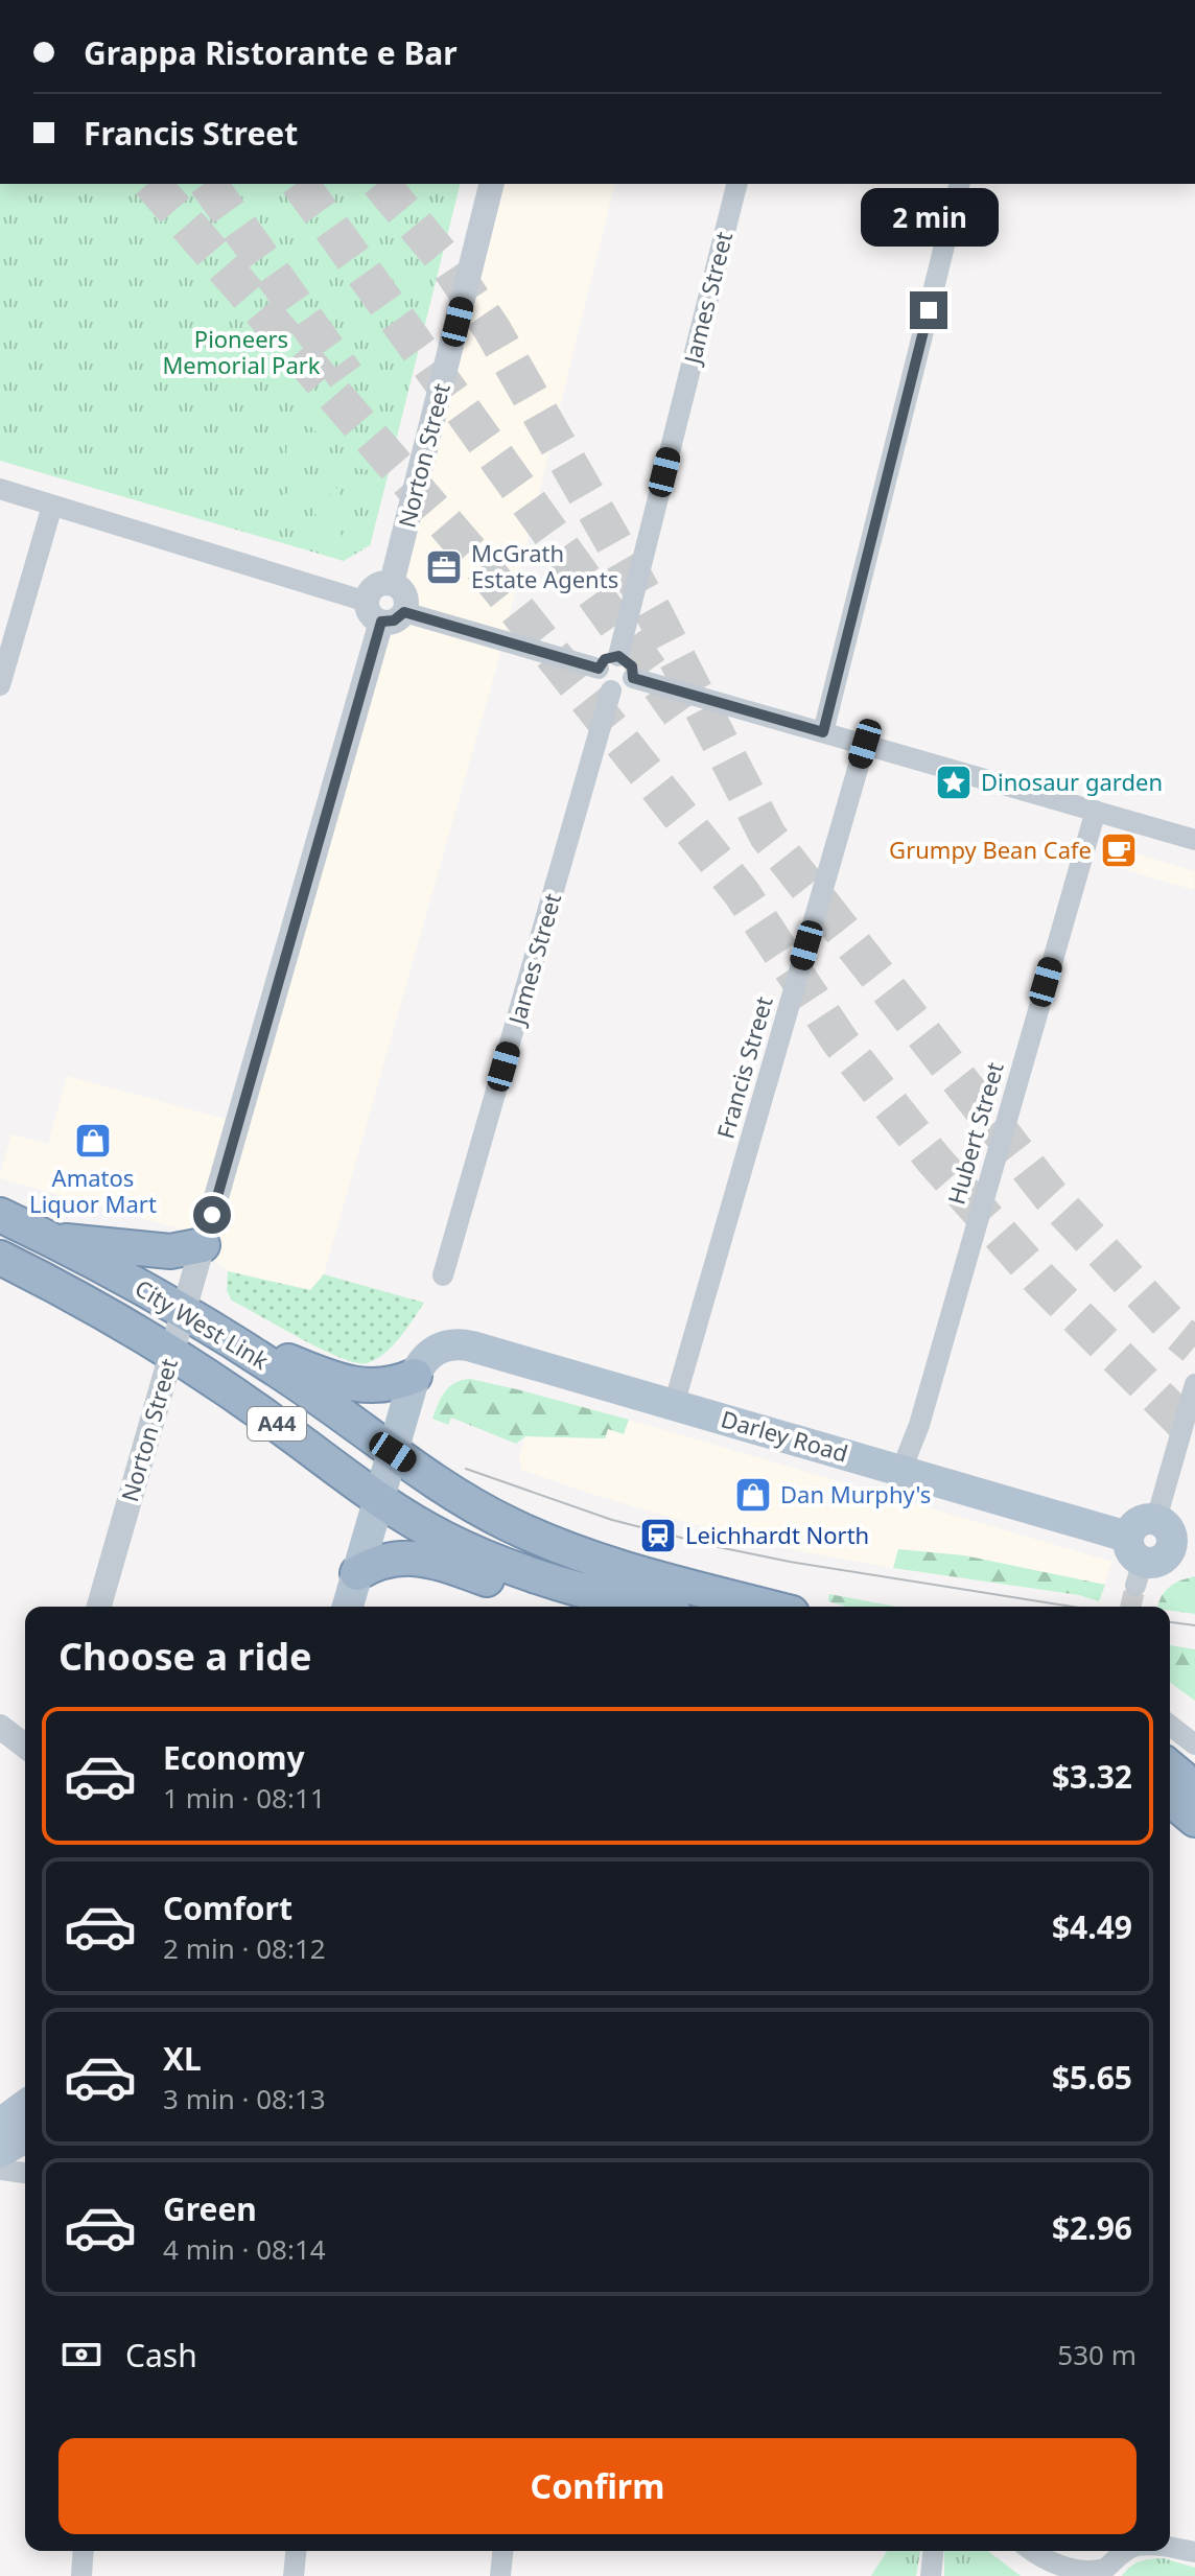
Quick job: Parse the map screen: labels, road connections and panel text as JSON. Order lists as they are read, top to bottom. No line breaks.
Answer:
{"streets":{"highway":["City West Link","A44"],"main road":["Darley Road"],"street":["James Street","Norton Street","Francis Street","Hubert Street"]},"crossings":[["Norton Street","City West Link"],["Francis Street","Darley Road"],["Hubert Street","Darley Road"],["City West Link","A44"]],"parks":["Pioneers Memorial Park"],"places":{"office":["McGrath Estate Agents"],"place":["Dinosaur garden"],"cafe":["Grumpy Bean Cafe"],"shop":["Amatos Liquor Mart","Dan Murphy's"],"station":["Leichhardt North"]},"page":{"banner":["Grappa Ristorante e Bar","Francis Street"],"bubble":"2 min","heading":"Choose a ride","list":[{"name":"Economy","note":"1 min · 08:11","value":"$3.32"},{"name":"Comfort","note":"2 min · 08:12","value":"$4.49"},{"name":"XL","note":"3 min · 08:13","value":"$5.65"},{"name":"Green","note":"4 min · 08:14","value":"$2.96"}],"pay":["Cash","530 m"],"buttons":"Confirm"}}
